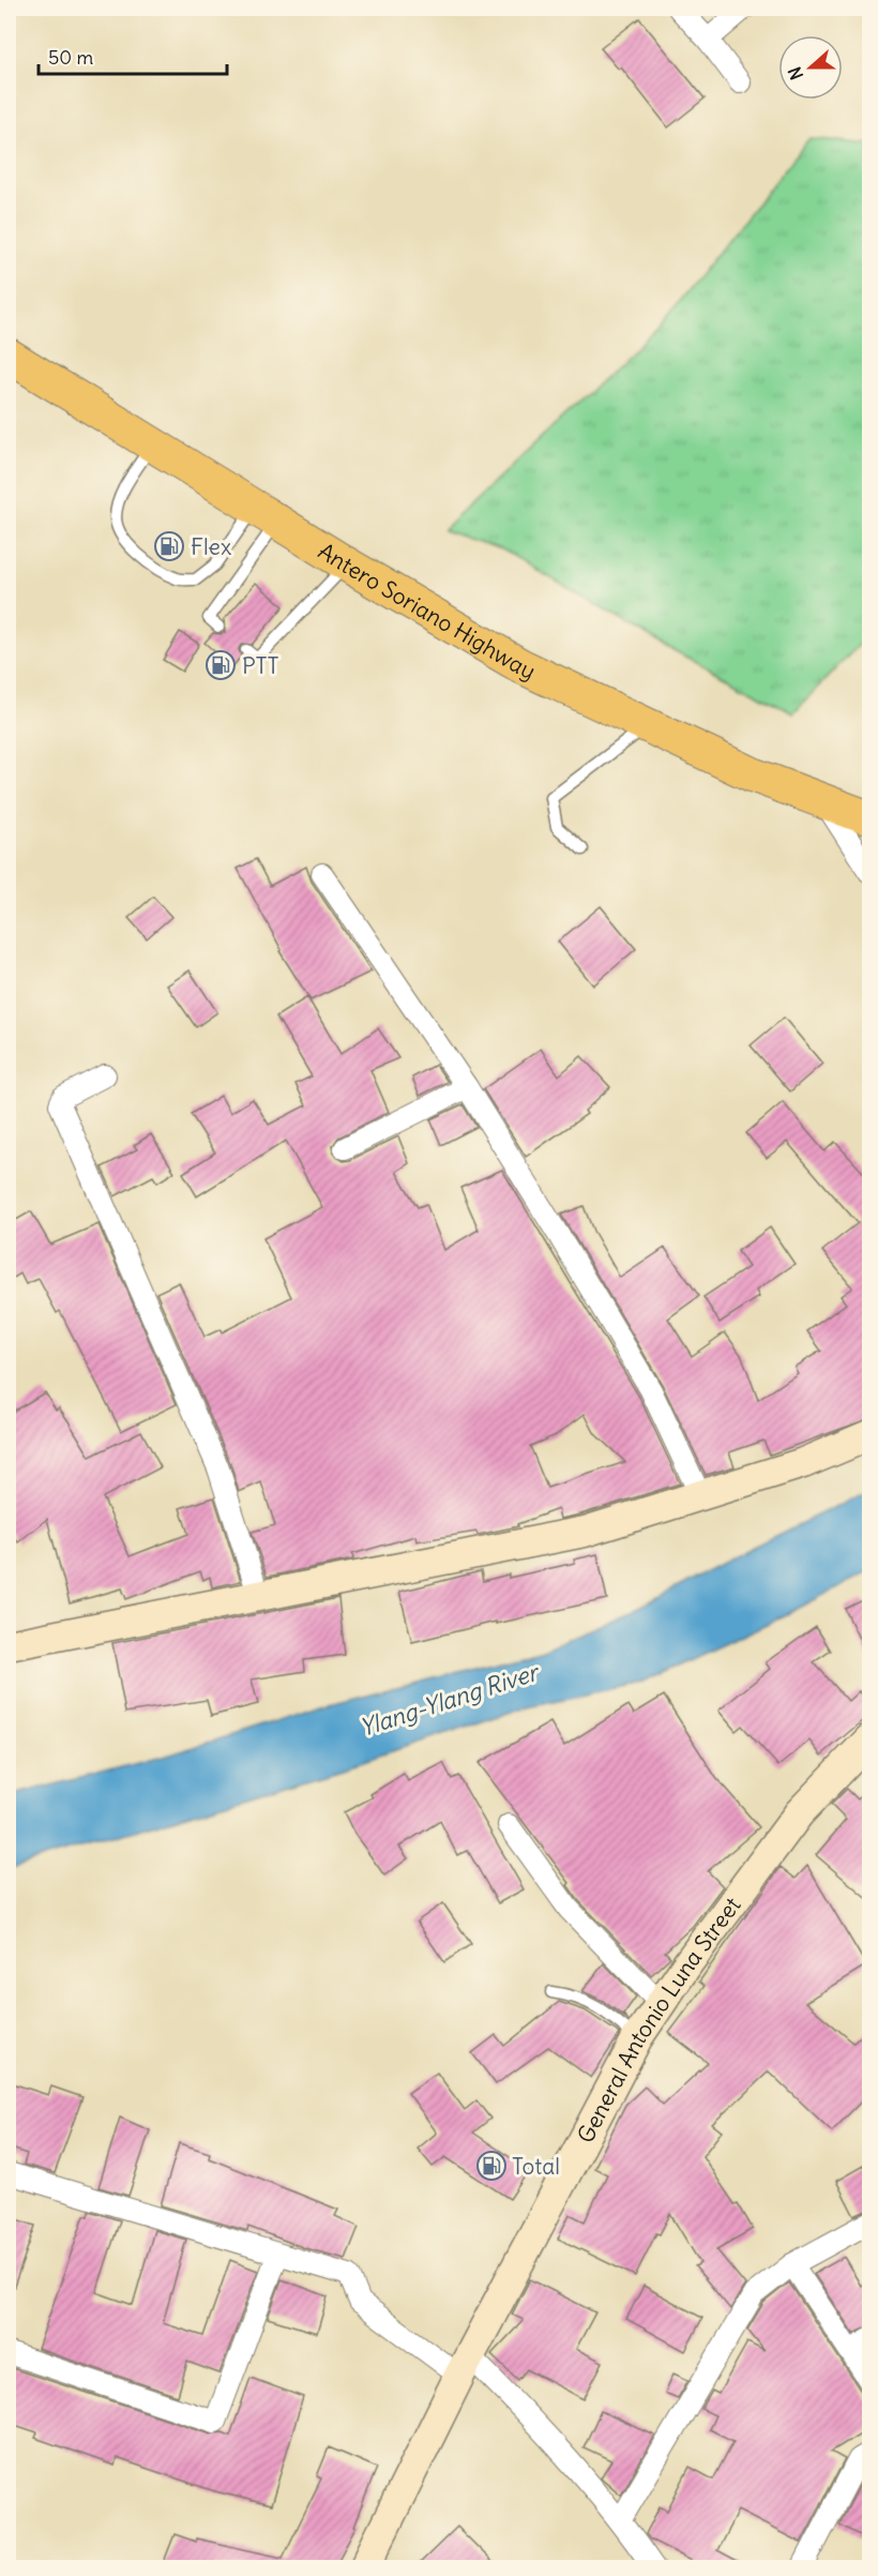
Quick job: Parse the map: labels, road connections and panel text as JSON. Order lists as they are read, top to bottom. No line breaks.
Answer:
{"streets":{"main road":["Antero Soriano Highway","General Antonio Luna Street"]},"water":["Ylang-Ylang River"],"places":{"fuel station":["Flex","PTT","Total"]},"scale_bar":"50 m","north":"left"}
